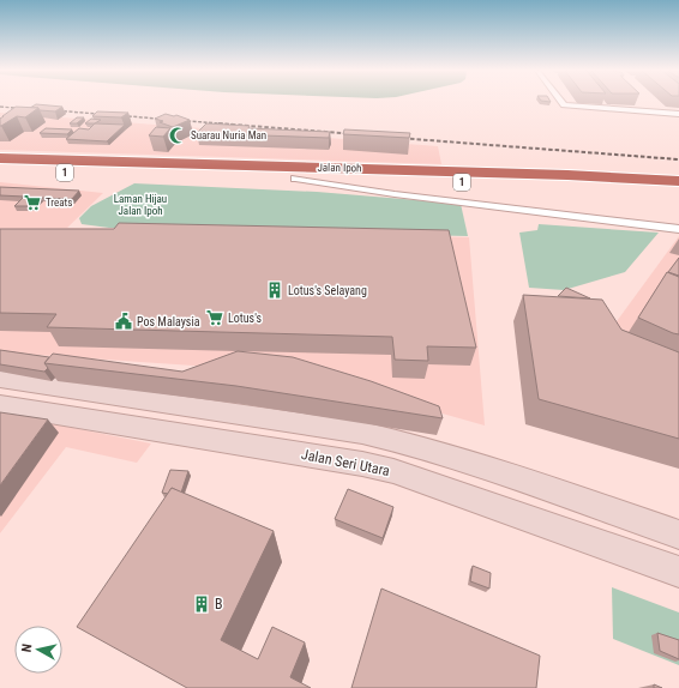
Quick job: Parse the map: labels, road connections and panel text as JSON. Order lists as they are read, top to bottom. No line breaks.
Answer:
{"streets":{"highway":["Jalan Ipoh","1"],"street":["Jalan Seri Utara"]},"parks":["Laman Hijau Jalan Ipoh"],"places":{"mosque":["Suarau Nuria Man"],"supermarket":["Treats","Lotus's"],"building":["Lotus's Selayang","B"],"public building":["Pos Malaysia"]},"north":"left"}
